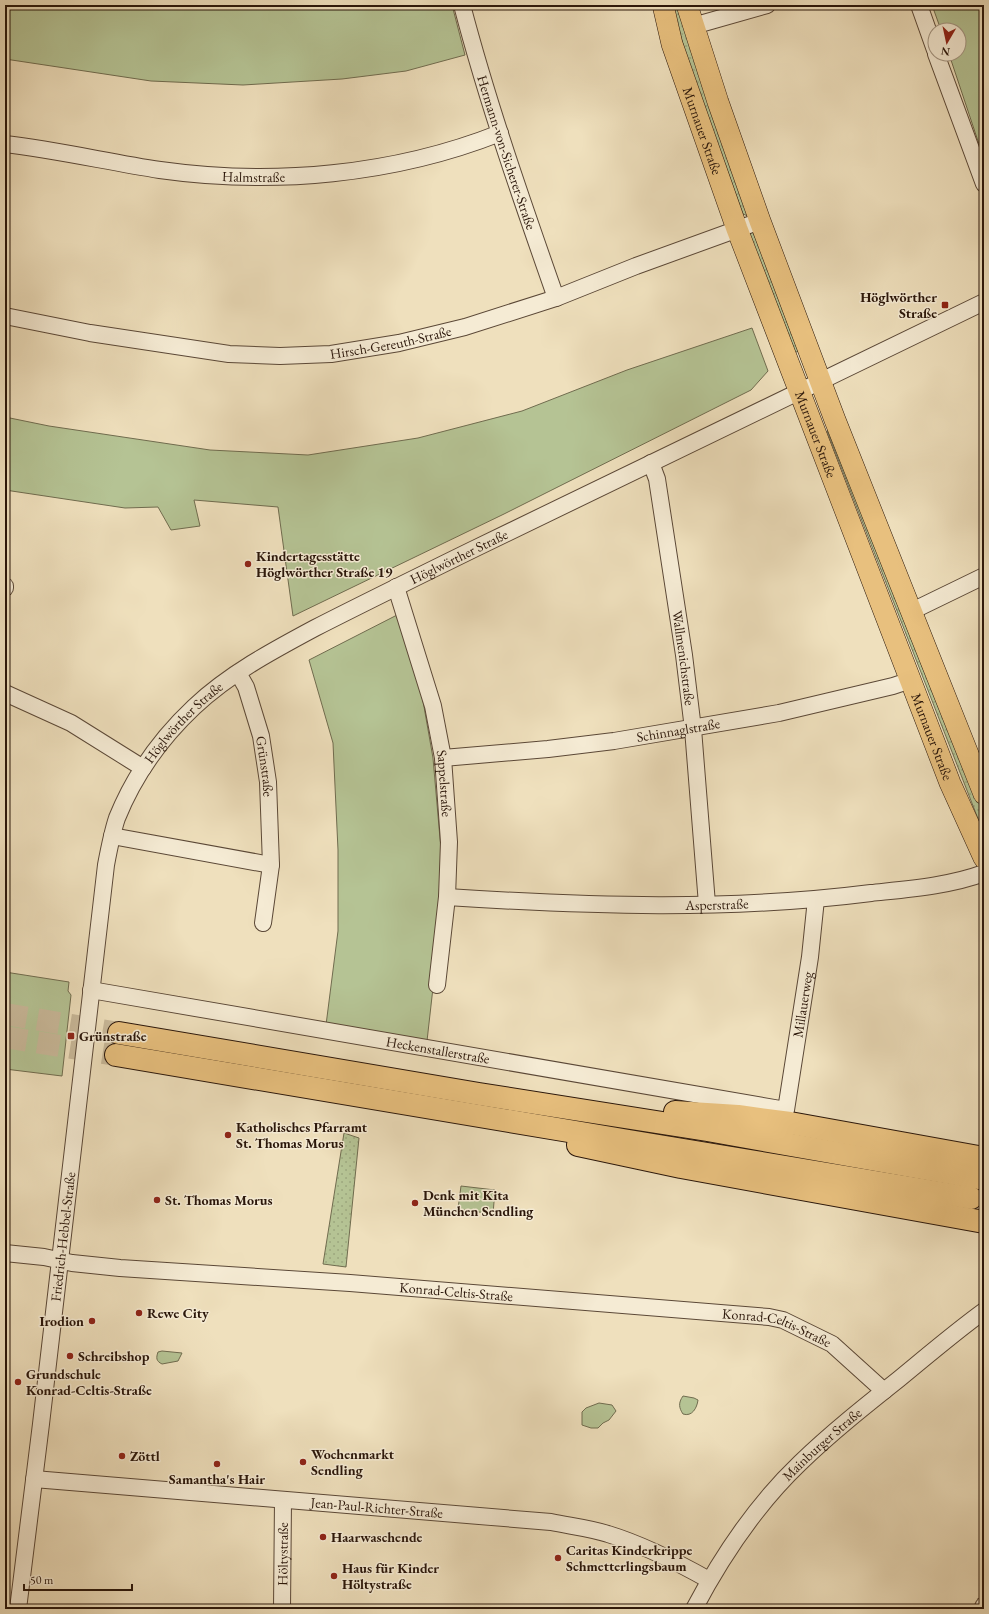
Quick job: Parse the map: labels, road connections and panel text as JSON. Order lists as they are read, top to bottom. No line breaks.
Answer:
{"streets":{"main road":["Murnauer Straße"],"street":["Hermann-von-Sicherer-Straße","Halmstraße","Hirsch-Gereuth-Straße","Höglwörther Straße","Wallmenichstraße","Schinnaglstraße","Grünstraße","Sappelstraße","Asperstraße","Millauerweg","Heckenstallerstraße","Friedrich-Hebbel-Straße","Konrad-Celtis-Straße","Mainburger Straße","Jean-Paul-Richter-Straße","Höltystraße"]},"crossings":[["Murnauer Straße","Hirsch-Gereuth-Straße"],["Murnauer Straße","Höglwörther Straße"],["Murnauer Straße","Schinnaglstraße"],["Hermann-von-Sicherer-Straße","Halmstraße"],["Hermann-von-Sicherer-Straße","Hirsch-Gereuth-Straße"],["Höglwörther Straße","Wallmenichstraße"],["Höglwörther Straße","Grünstraße"],["Höglwörther Straße","Sappelstraße"],["Höglwörther Straße","Heckenstallerstraße"],["Höglwörther Straße","Friedrich-Hebbel-Straße"],["Wallmenichstraße","Schinnaglstraße"],["Wallmenichstraße","Asperstraße"],["Schinnaglstraße","Sappelstraße"],["Sappelstraße","Asperstraße"],["Asperstraße","Millauerweg"],["Millauerweg","Heckenstallerstraße"],["Friedrich-Hebbel-Straße","Konrad-Celtis-Straße"],["Friedrich-Hebbel-Straße","Jean-Paul-Richter-Straße"],["Konrad-Celtis-Straße","Mainburger Straße"],["Mainburger Straße","Jean-Paul-Richter-Straße"],["Jean-Paul-Richter-Straße","Höltystraße"]],"places":{"transit":["Höglwörther Straße","Grünstraße"],"other":["Kindertagesstätte Höglwörther Straße 19","Katholisches Pfarramt St. Thomas Morus","St. Thomas Morus","Denk mit Kita München Sendling","Rewe City","Irodion","Schreibshop","Grundschule Konrad-Celtis-Straße","Zöttl","Wochenmarkt Sendling","Samantha's Hair","Haarwaschende","Caritas Kinderkrippe Schmetterlingsbaum","Haus für Kinder Höltystraße"]},"scale_bar":"50 m","north":"bottom"}
